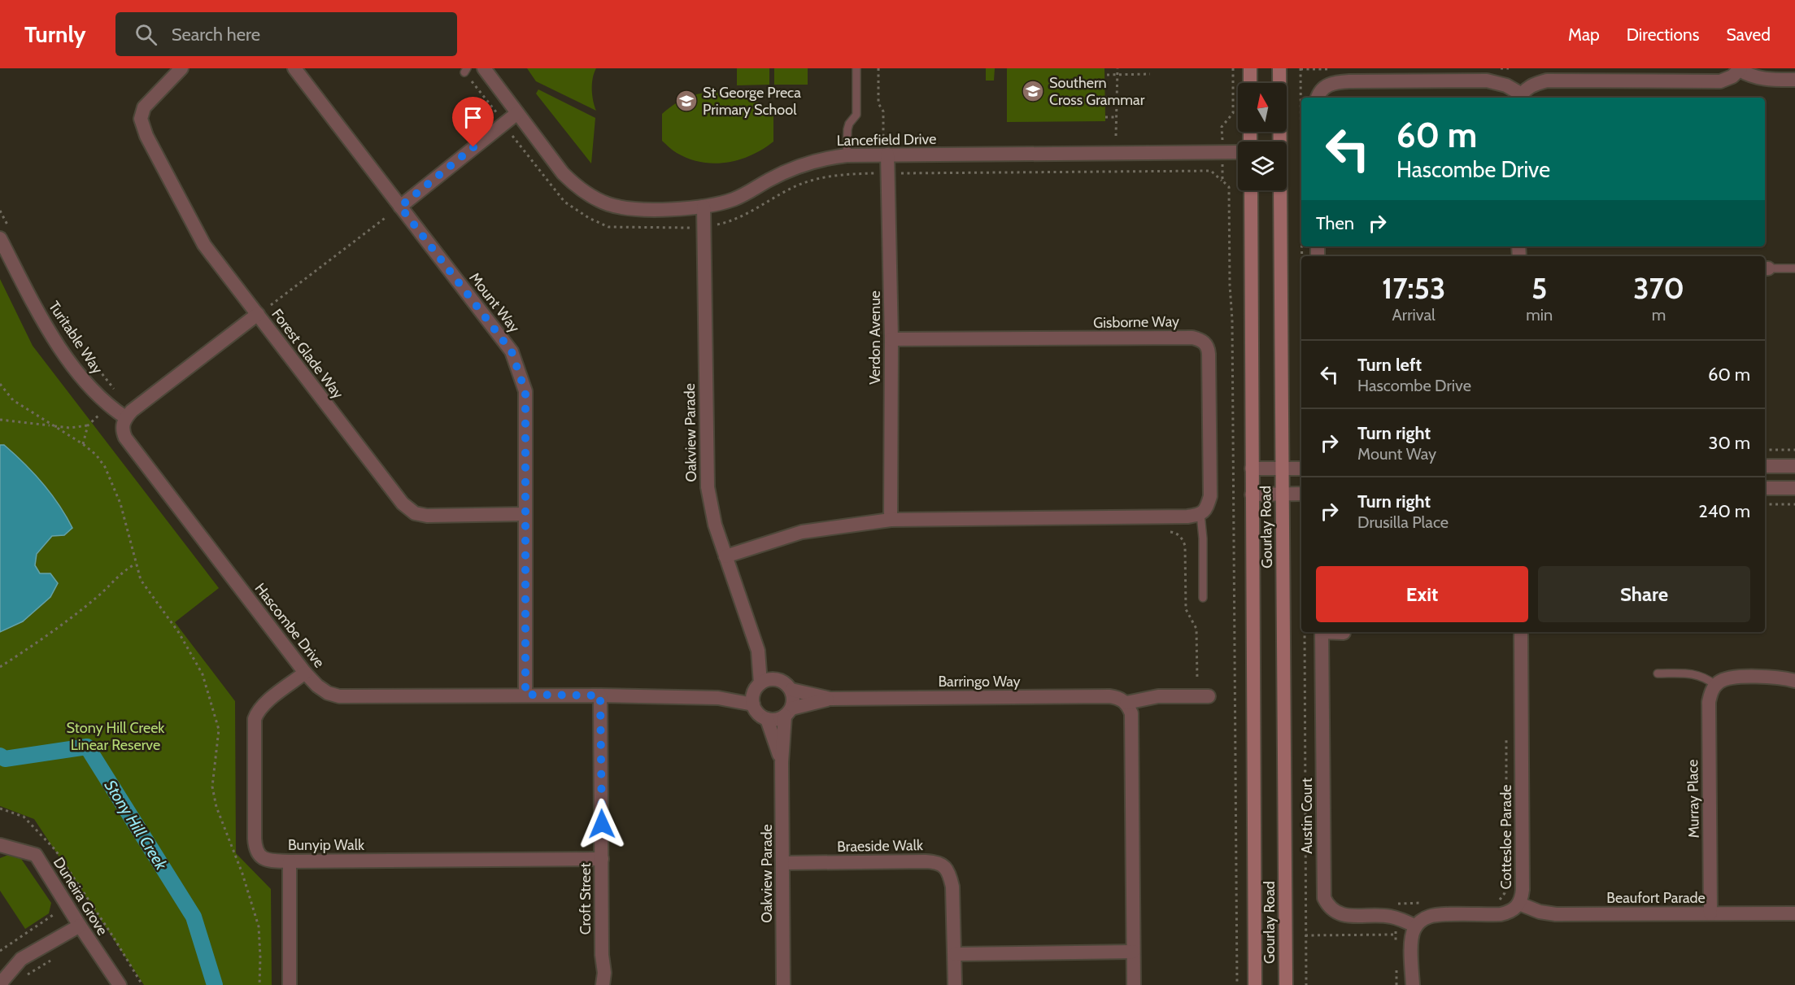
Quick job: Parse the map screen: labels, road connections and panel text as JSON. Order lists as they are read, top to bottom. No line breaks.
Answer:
{"streets":{"main road":["Gourlay Road"],"street":["Lancefield Drive","Mount Way","Gisborne Way","Turitable Way","Verdon Avenue","Forest Glade Way","Oakview Parade","Hascombe Drive","Barringo Way","Murray Place","Austin Court","Cottesloe Parade","Bunyip Walk","Braeside Walk","Duneira Grove","Beaufort Parade","Croft Street"]},"crossings":[["Lancefield Drive","Verdon Avenue"],["Lancefield Drive","Oakview Parade"],["Mount Way","Forest Glade Way"],["Mount Way","Hascombe Drive"],["Gisborne Way","Verdon Avenue"],["Turitable Way","Hascombe Drive"],["Oakview Parade","Hascombe Drive"],["Oakview Parade","Barringo Way"],["Oakview Parade","Braeside Walk"],["Hascombe Drive","Barringo Way"],["Hascombe Drive","Bunyip Walk"],["Hascombe Drive","Croft Street"],["Murray Place","Beaufort Parade"],["Austin Court","Cottesloe Parade"],["Cottesloe Parade","Beaufort Parade"],["Bunyip Walk","Croft Street"]],"water":["Stony Hill Creek"],"parks":["Stony Hill Creek Linear Reserve"],"places":{"school or university":["Southern Cross Grammar","St George Preca Primary School"]},"north":"top","page":{"header":"Turnly","search":"Search here","nav":["Map","Directions","Saved"],"turn":["60 m","Hascombe Drive"],"then":"Then","eta":["17:53","Arrival","5","min","370","m"],"list":[{"name":"Turn left","note":"Hascombe Drive","value":"60 m"},{"name":"Turn right","note":"Mount Way","value":"30 m"},{"name":"Turn right","note":"Drusilla Place","value":"240 m"}],"buttons":["Exit","Share"]}}
